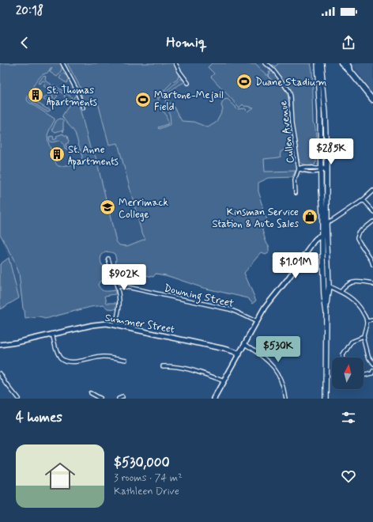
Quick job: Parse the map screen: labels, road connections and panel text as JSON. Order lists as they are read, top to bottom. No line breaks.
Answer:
{"streets":{"street":["Cullen Avenue","Downing Street","Summer Street"]},"places":{"sports":["Duane Stadium","Martone-Mejail Field"],"building":["St. Thomas Apartments","St. Anne Apartments"],"school or university":["Merrimack College"],"shop":["Kinsman Service Station & Auto Sales"]},"north":"top","page":{"status":"20:18","header":"Homiq","price":["$285K","$1.01M","$902K","$530K"],"heading":"4 homes","list":[{"name":"$530,000","note":"3 rooms · 74 m² · Kathleen Drive"}]}}
